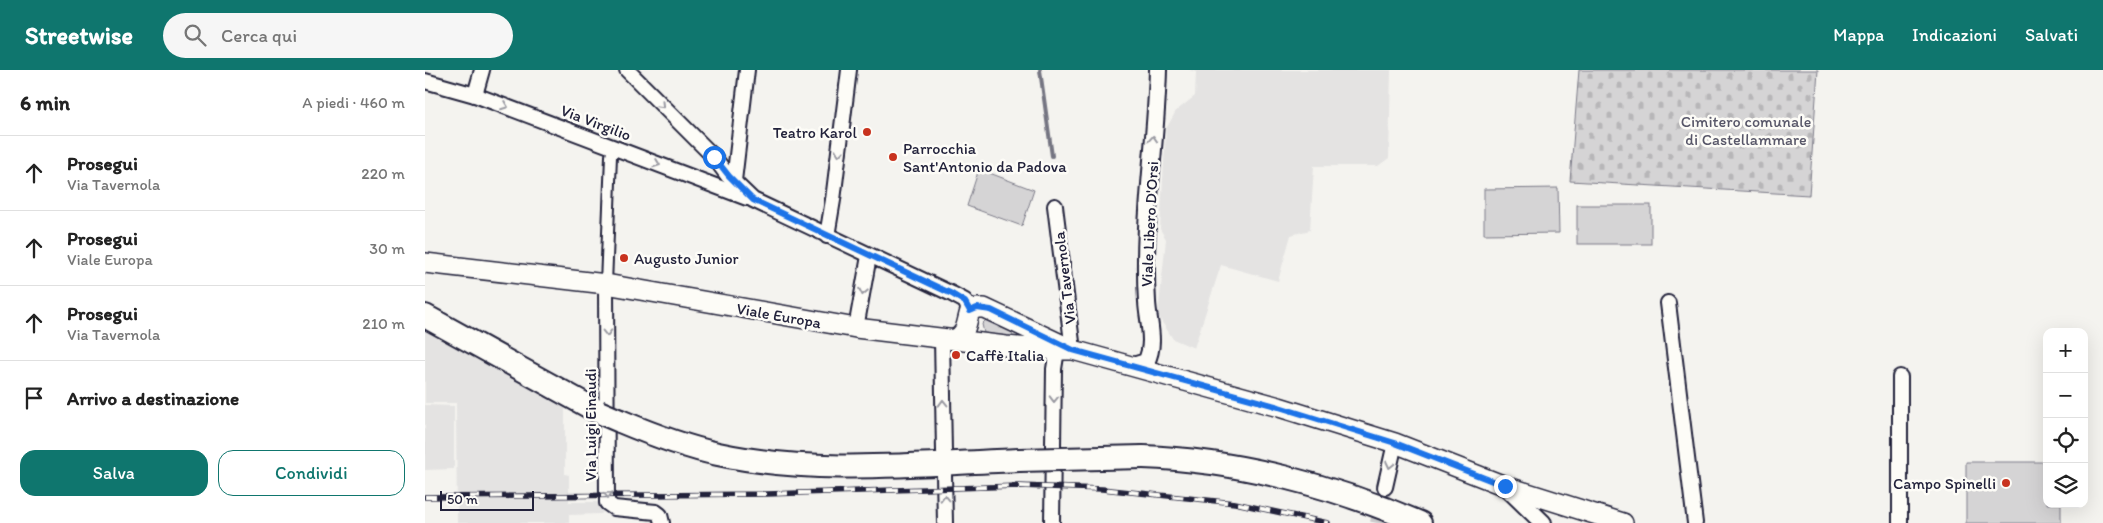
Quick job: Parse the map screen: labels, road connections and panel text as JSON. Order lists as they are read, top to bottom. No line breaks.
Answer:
{"streets":{"main road":["Via Tavernola","Viale Europa"],"street":["Via Virgilio","Viale Libero D'Orsi","Via Luigi Einaudi"]},"crossings":[["Via Tavernola","Viale Europa"],["Viale Europa","Via Luigi Einaudi"]],"one_way":["Viale Libero D'Orsi","Via Luigi Einaudi"],"parks":["Cimitero comunale di Castellammare"],"places":["Teatro Karol","Parrocchia Sant'Antonio da Padova","Augusto Junior","Caffè Italia","Campo Spinelli"],"scale_bar":"50 m","page":{"header":"Streetwise","search":"Cerca qui","nav":["Mappa","Indicazioni","Salvati"],"heading":["6 min","A piedi · 460 m"],"list":[["Prosegui","Via Tavernola","220 m"],["Prosegui","Viale Europa","30 m"],["Prosegui","Via Tavernola","210 m"],"Arrivo a destinazione"],"map_buttons":["+","−"],"buttons":["Salva","Condividi"],"scale":"50 m"}}
